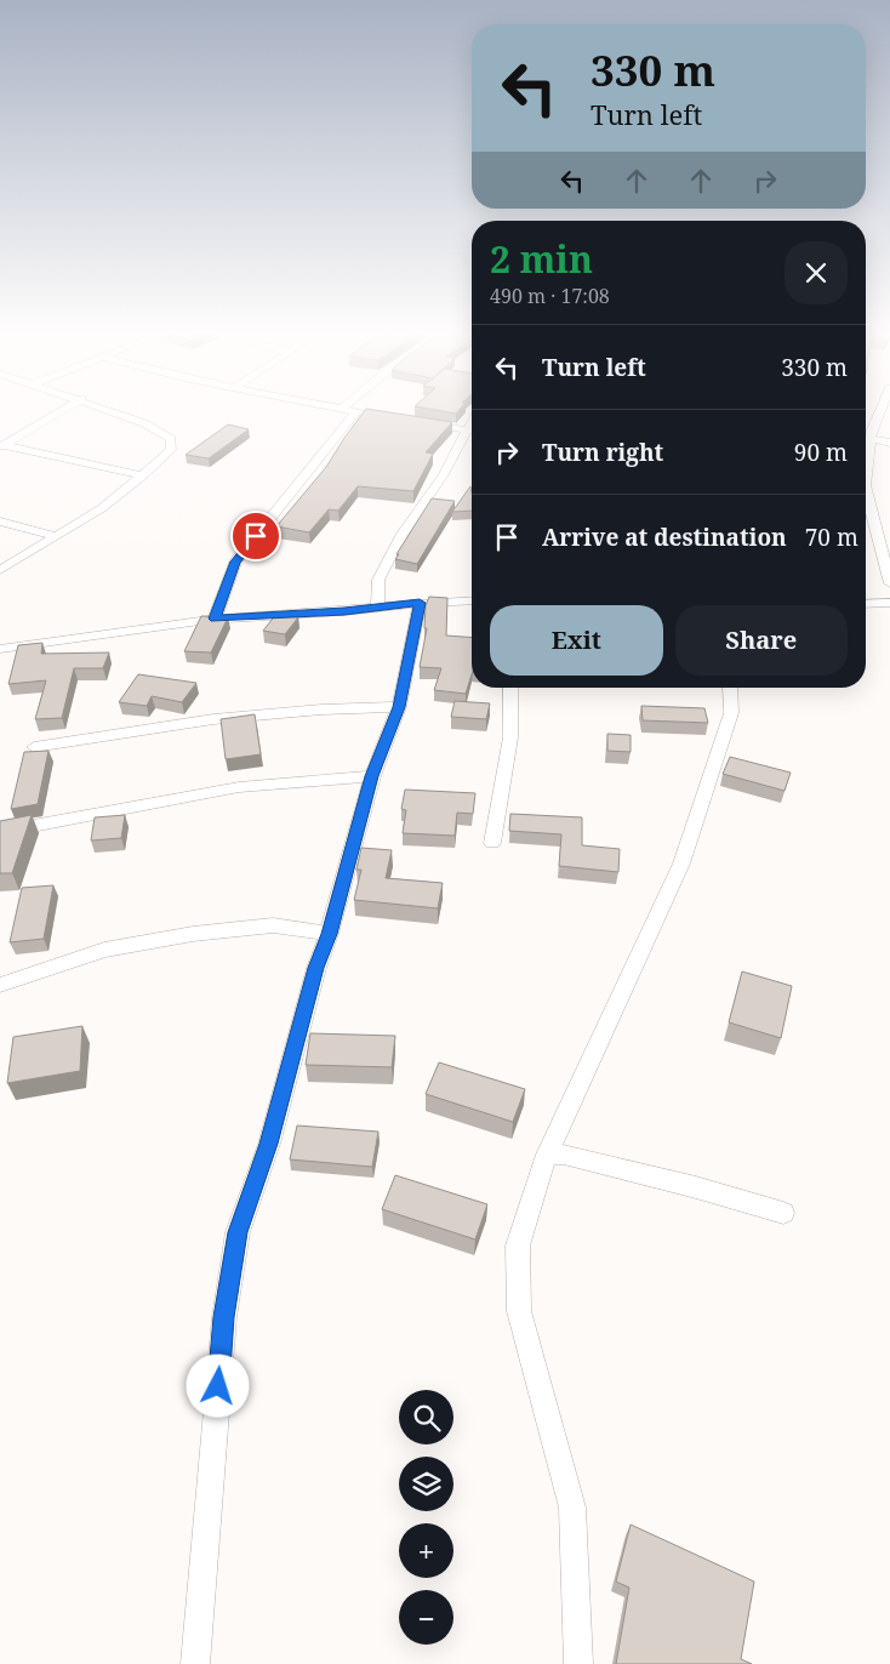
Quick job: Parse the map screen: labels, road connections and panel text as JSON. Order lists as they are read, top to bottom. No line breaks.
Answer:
{"page":{"turn":["330 m","Turn left"],"heading":["2 min","490 m · 17:08"],"list":[{"name":"Turn left","value":"330 m"},{"name":"Turn right","value":"90 m"},{"name":"Arrive at destination","value":"70 m"}],"buttons":["Exit","Share"],"map_buttons":["+","−"]}}
